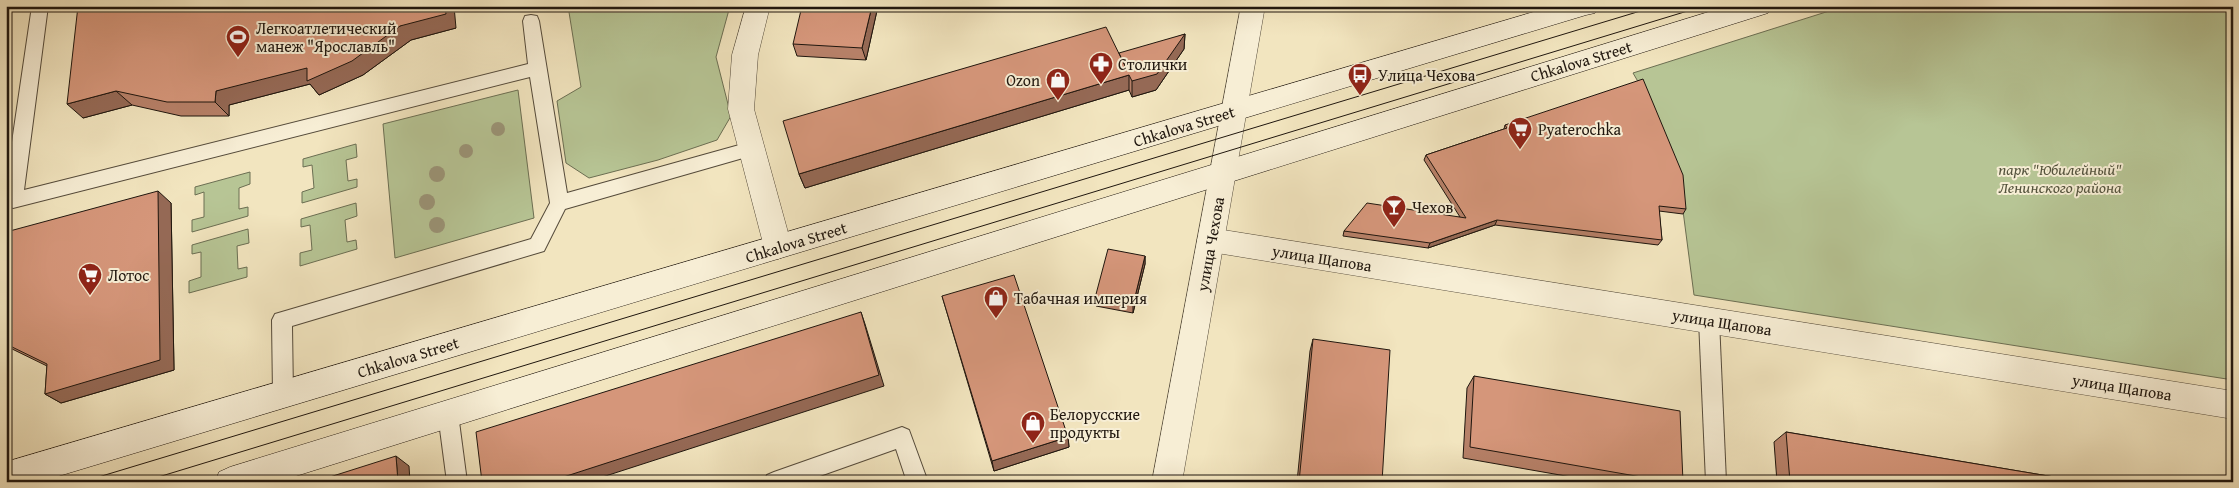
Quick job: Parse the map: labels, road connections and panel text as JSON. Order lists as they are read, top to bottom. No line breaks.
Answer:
{"streets":{"main road":["Chkalova Street","улица Чехова","улица Щапова"]},"crossings":[["Chkalova Street","улица Чехова"],["улица Чехова","улица Щапова"]],"parks":["парк \"Юбилейный\" Ленинского района"],"places":{"sports":["Легкоатлетический манеж \"Ярославль\""],"pharmacy":["Столички"],"bus stop":["Улица Чехова"],"shop":["Ozon","Табачная империя","Белорусские продукты"],"supermarket":["Pyaterochka","Лотос"],"bar":["Чехов"]}}
